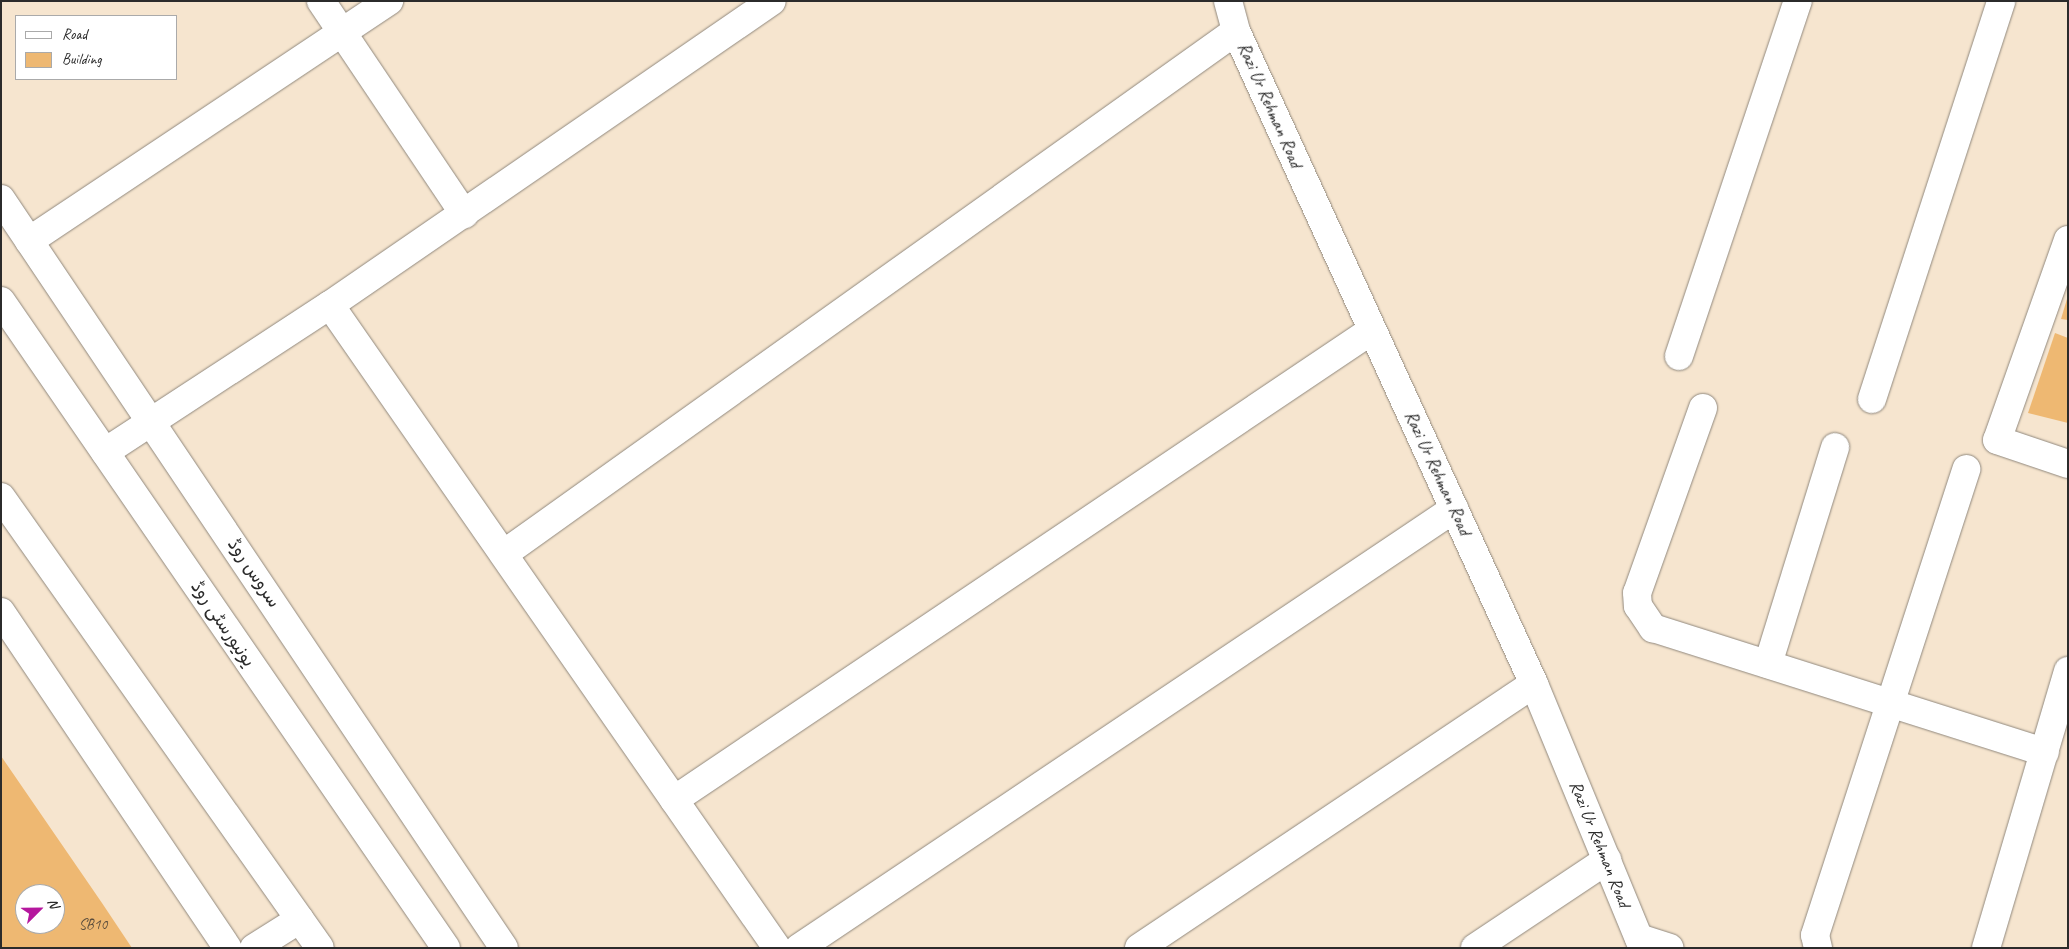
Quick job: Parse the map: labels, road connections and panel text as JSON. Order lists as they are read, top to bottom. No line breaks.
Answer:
{"streets":{"street":["Razi Ur Rehman Road","سروس روڈ","یونیورسٹی روڈ"]},"house_numbers":["SB10"],"legend":["Road","Building"],"north":"top right"}
